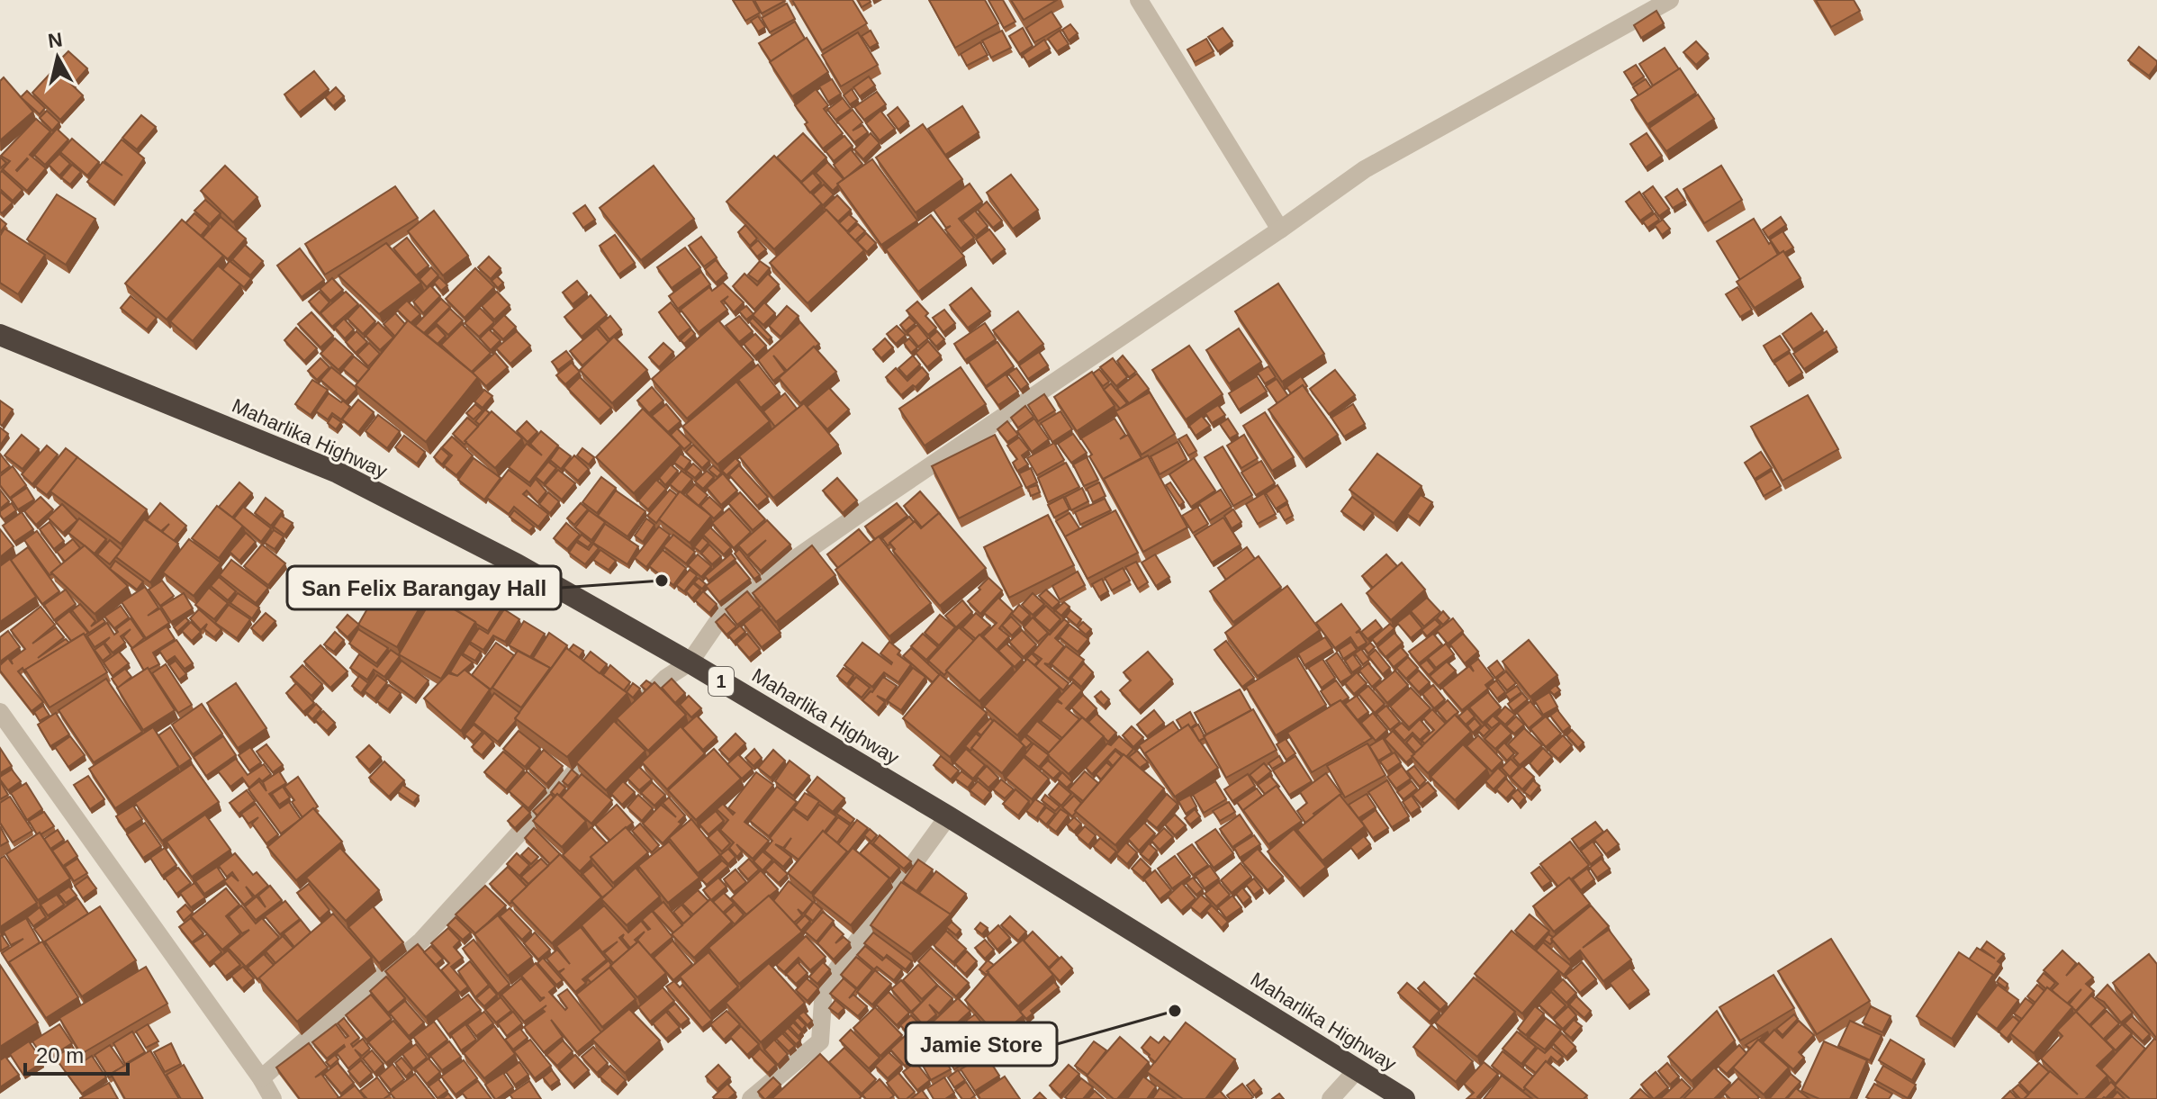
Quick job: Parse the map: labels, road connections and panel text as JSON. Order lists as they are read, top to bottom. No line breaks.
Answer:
{"streets":{"highway":["Maharlika Highway","1"]},"places":["San Felix Barangay Hall","Jamie Store"],"scale_bar":"20 m","north":"top"}
